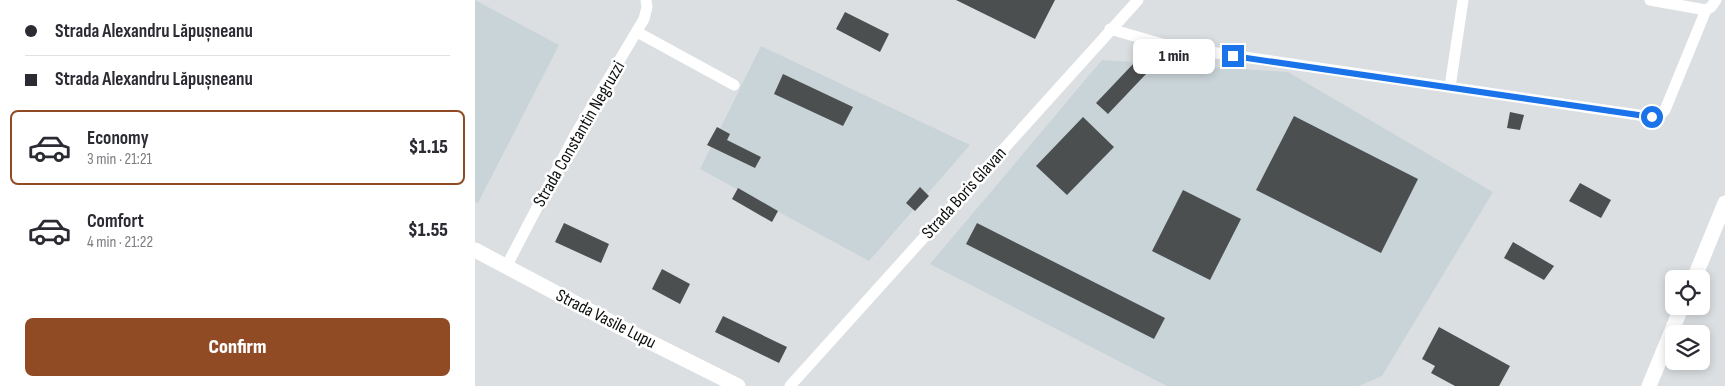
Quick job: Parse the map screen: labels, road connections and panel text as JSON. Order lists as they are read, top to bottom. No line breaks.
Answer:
{"streets":{"main road":["Strada Vasile Lupu"],"street":["Strada Constantin Negruzzi","Strada Boris Glavan"]},"crossings":[["Strada Constantin Negruzzi","Strada Vasile Lupu"]],"page":{"banner":["Strada Alexandru Lăpușneanu","Strada Alexandru Lăpușneanu"],"bubble":"1 min","list":[{"name":"Economy","note":"3 min · 21:21","value":"$1.15"},{"name":"Comfort","note":"4 min · 21:22","value":"$1.55"}],"buttons":"Confirm"}}
